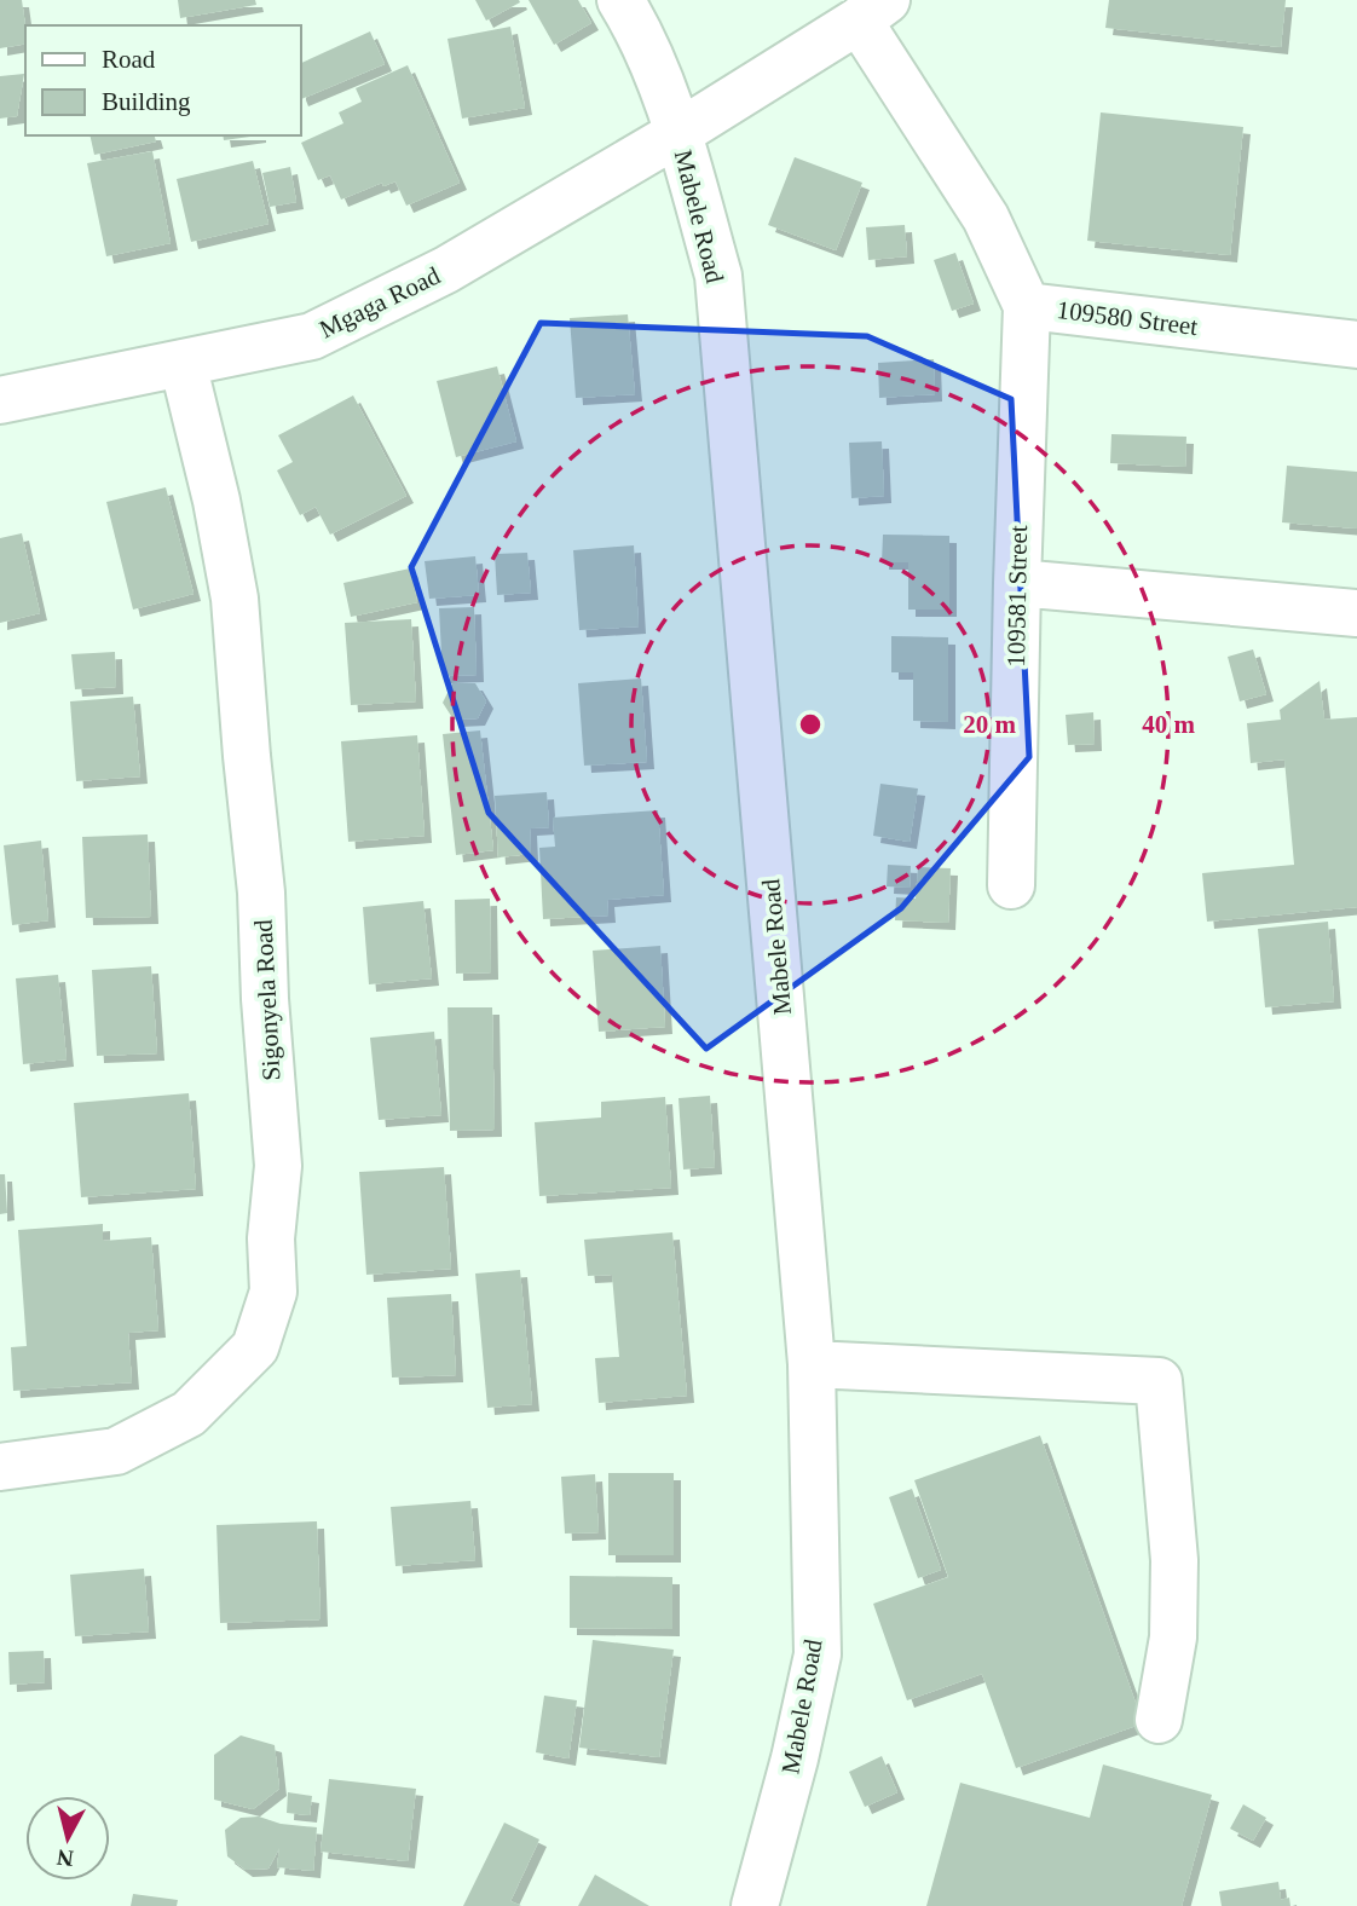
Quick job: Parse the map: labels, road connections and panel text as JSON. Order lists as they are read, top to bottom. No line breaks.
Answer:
{"streets":{"street":["Mabele Road","Mgaga Road","109580 Street","109581 Street","Sigonyela Road"]},"crossings":[["Mabele Road","Mgaga Road"],["Mabele Road","109580 Street"],["Mgaga Road","109580 Street"],["Mgaga Road","Sigonyela Road"],["109580 Street","109581 Street"]],"legend":["Road","Building"],"north":"bottom","rings":["20 m","40 m"]}
